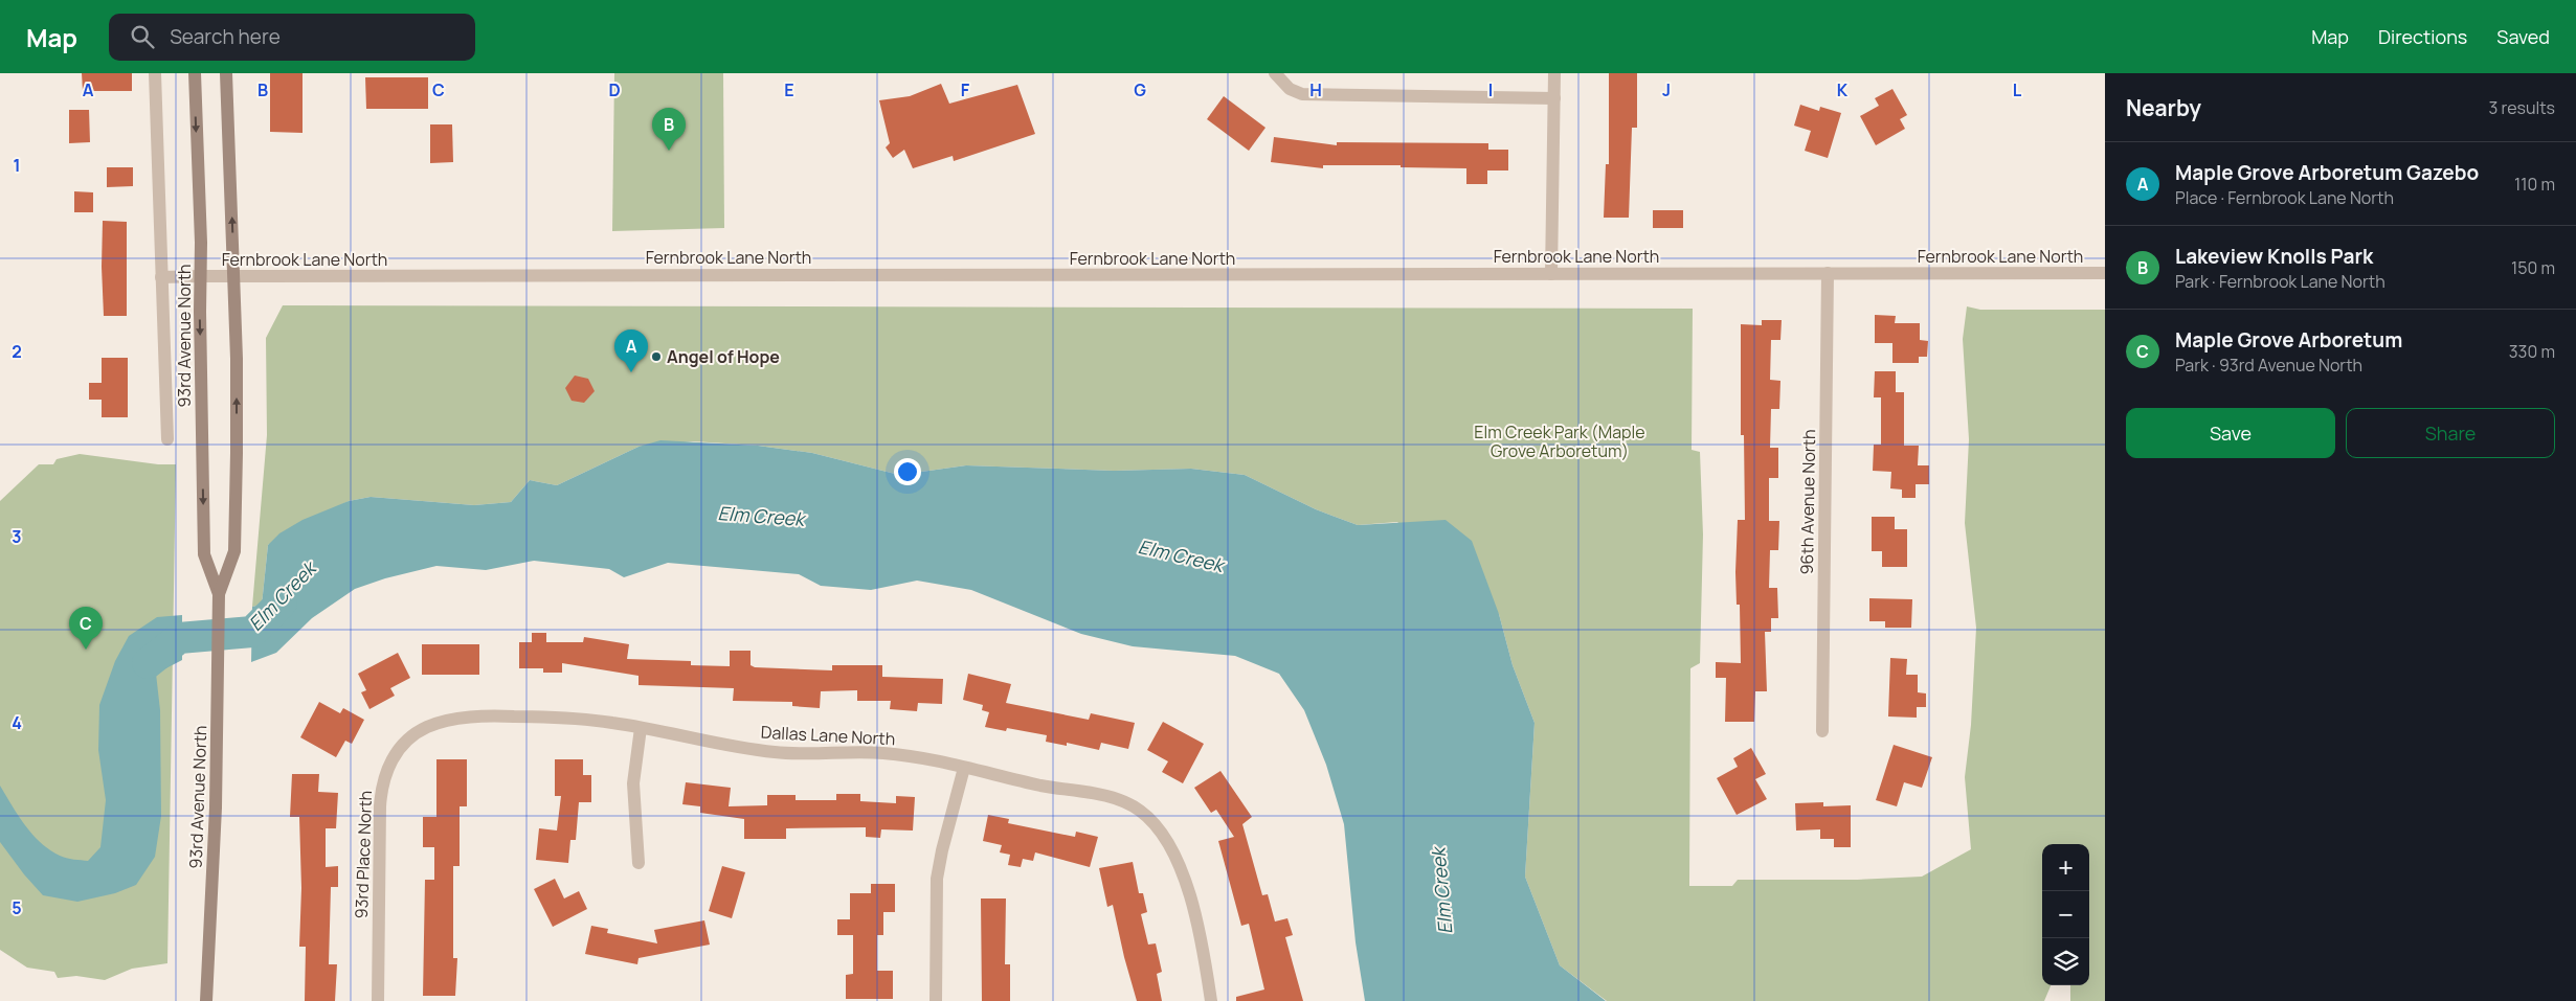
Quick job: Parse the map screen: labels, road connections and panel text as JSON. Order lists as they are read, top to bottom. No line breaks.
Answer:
{"streets":{"main road":["93rd Avenue North"],"street":["Fernbrook Lane North","96th Avenue North","Dallas Lane North","93rd Place North"]},"crossings":[["Fernbrook Lane North","93rd Avenue North"],["Fernbrook Lane North","96th Avenue North"],["Dallas Lane North","93rd Place North"]],"water":["Elm Creek"],"parks":["Elm Creek Park (Maple Grove Arboretum)"],"places":["Angel of Hope"],"page":{"header":"Map","search":"Search here","nav":["Map","Directions","Saved"],"heading":["Nearby","3 results"],"pins":["B","A","C"],"list":[{"mark":"A","name":"Maple Grove Arboretum Gazebo","note":"Place · Fernbrook Lane North","value":"110 m"},{"mark":"B","name":"Lakeview Knolls Park","note":"Park · Fernbrook Lane North","value":"150 m"},{"mark":"C","name":"Maple Grove Arboretum","note":"Park · 93rd Avenue North","value":"330 m"}],"buttons":["Save","Share"],"map_buttons":["+","−"]},"grid":{"columns":["A","B","C","D","E","F","G","H","I","J","K","L"],"rows":["1","2","3","4","5"]}}
